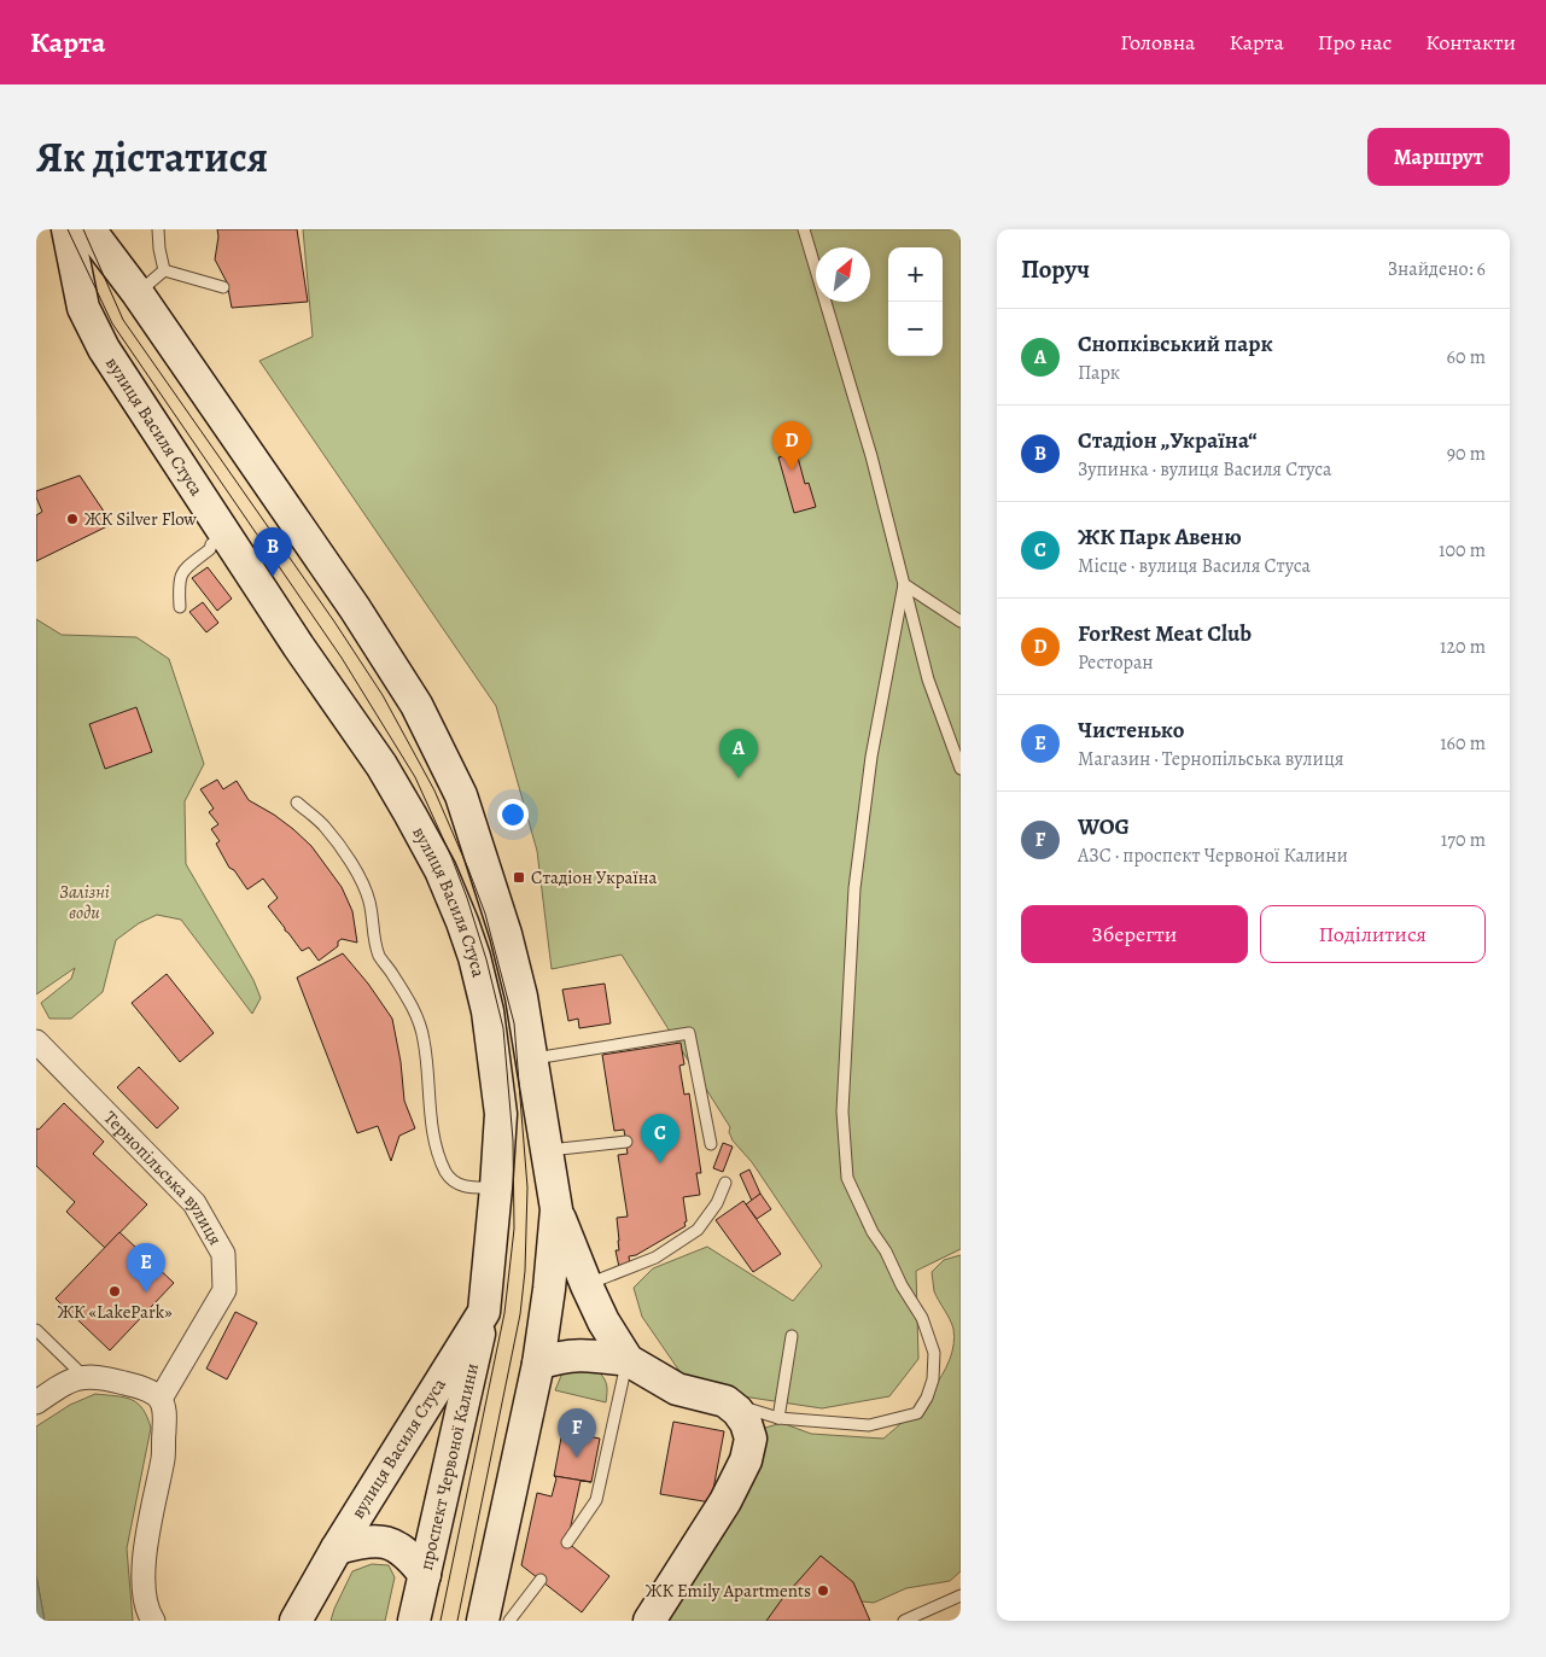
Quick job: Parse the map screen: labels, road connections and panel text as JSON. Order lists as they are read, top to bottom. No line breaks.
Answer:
{"streets":{"main road":["вулиця Василя Стуса","проспект Червоної Калини"],"street":["Тернопільська вулиця"]},"crossings":[["вулиця Василя Стуса","проспект Червоної Калини"]],"parks":["Залізні води"],"places":{"other":["ЖК Silver Flow","ЖК «LakePark»","ЖК Emily Apartments"],"transit":["Стадіон Україна"]},"north":"top right","page":{"header":"Карта","nav":["Головна","Карта","Про нас","Контакти"],"title":"Як дістатися","buttons":["Маршрут",["Зберегти","Поділитися"]],"heading":["Поруч","Знайдено: 6"],"map_buttons":["+","−"],"list":[{"mark":"A","name":"Снопківський парк","note":"Парк","value":"60 m"},{"mark":"B","name":"Стадіон „Україна“","note":"Зупинка · вулиця Василя Стуса","value":"90 m"},{"mark":"C","name":"ЖК Парк Авеню","note":"Місце · вулиця Василя Стуса","value":"100 m"},{"mark":"D","name":"ForRest Meat Club","note":"Ресторан","value":"120 m"},{"mark":"E","name":"Чистенько","note":"Магазин · Тернопільська вулиця","value":"160 m"},{"mark":"F","name":"WOG","note":"АЗС · проспект Червоної Калини","value":"170 m"}],"pins":["D","B","A","C","E","F"]}}
